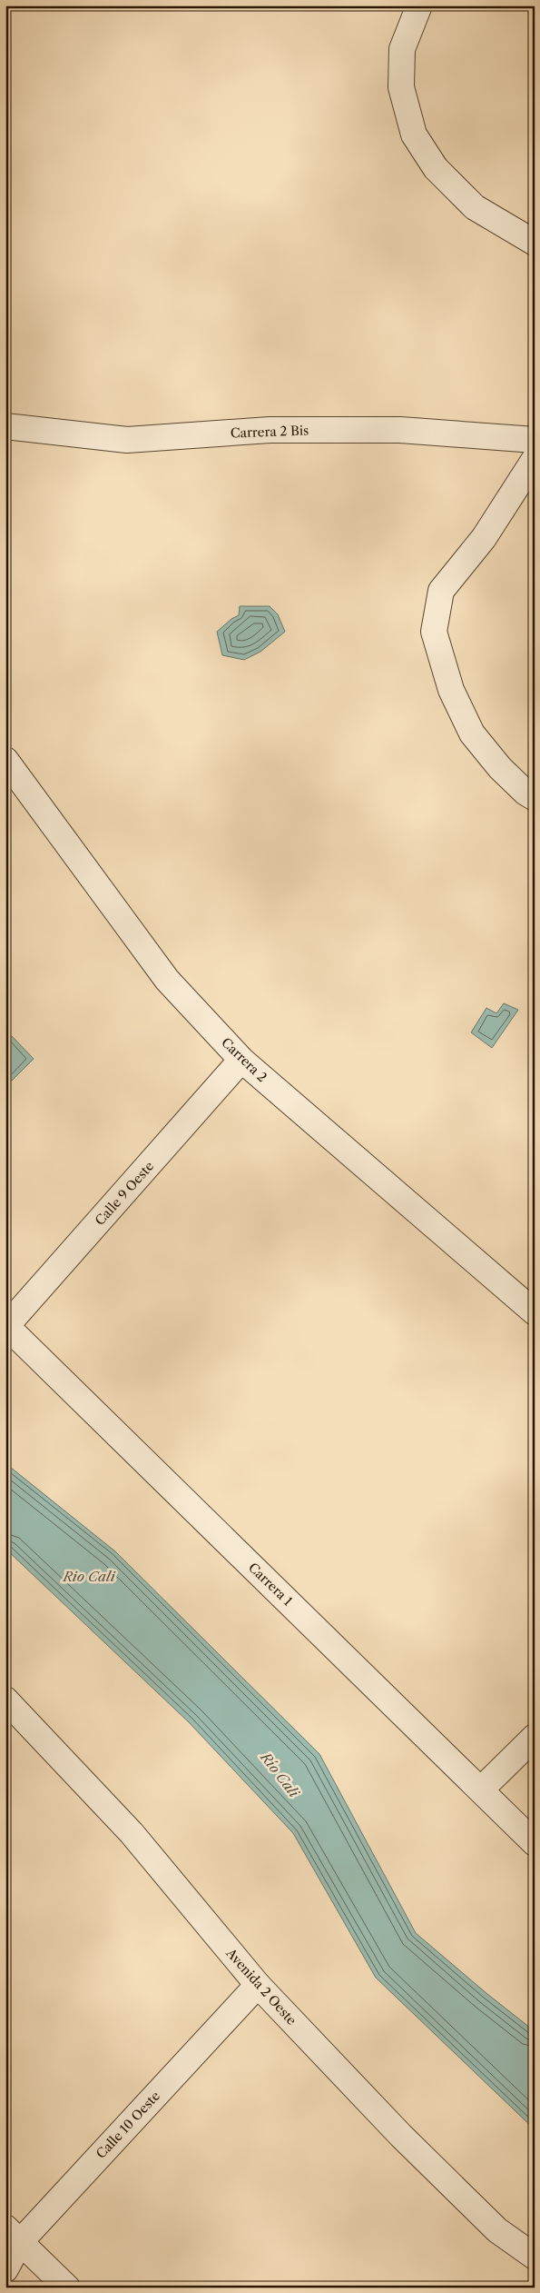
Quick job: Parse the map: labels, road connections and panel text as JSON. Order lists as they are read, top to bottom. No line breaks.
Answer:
{"streets":{"street":["Carrera 2 Bis","Carrera 2","Calle 9 Oeste","Carrera 1","Avenida 2 Oeste","Calle 10 Oeste"]},"crossings":[["Carrera 2","Calle 9 Oeste"],["Calle 9 Oeste","Carrera 1"],["Avenida 2 Oeste","Calle 10 Oeste"]],"water":["Rio Cali","Río Cali"]}
